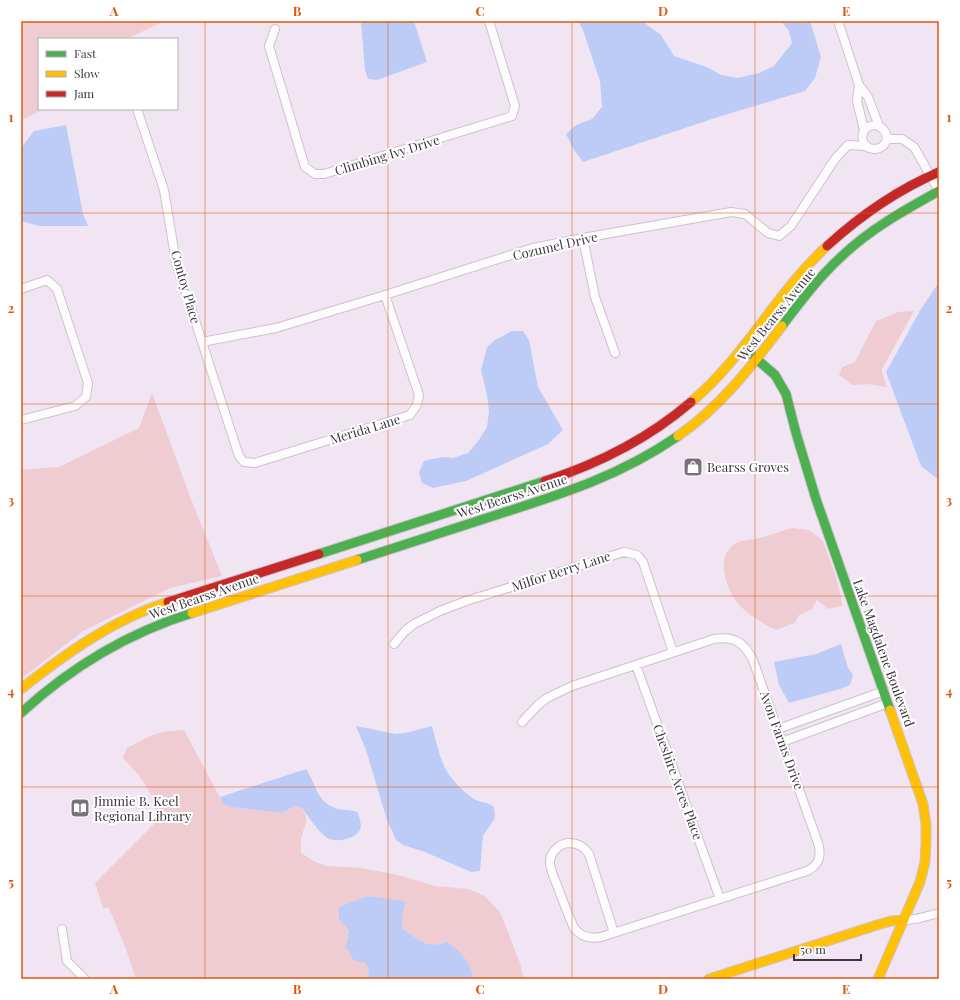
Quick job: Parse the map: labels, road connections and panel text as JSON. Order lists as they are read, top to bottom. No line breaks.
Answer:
{"streets":{"main road":["West Bearss Avenue","Lake Magdalene Boulevard"],"street":["Climbing Ivy Drive","Cozumel Drive","Contoy Place","Merida Lane","Milfor Berry Lane","Avon Farms Drive","Cheshire Acres Place"]},"crossings":[["Cozumel Drive","Contoy Place"],["Cozumel Drive","Merida Lane"],["Contoy Place","Merida Lane"],["West Bearss Avenue","Lake Magdalene Boulevard"],["Milfor Berry Lane","Avon Farms Drive"],["Avon Farms Drive","Cheshire Acres Place"]],"places":{"shop":["Bearss Groves"],"library":["Jimmie B. Keel Regional Library"]},"legend":["Fast","Slow","Jam"],"scale_bar":"50 m","grid":{"columns":["A","B","C","D","E"],"rows":["1","2","3","4","5"]}}
